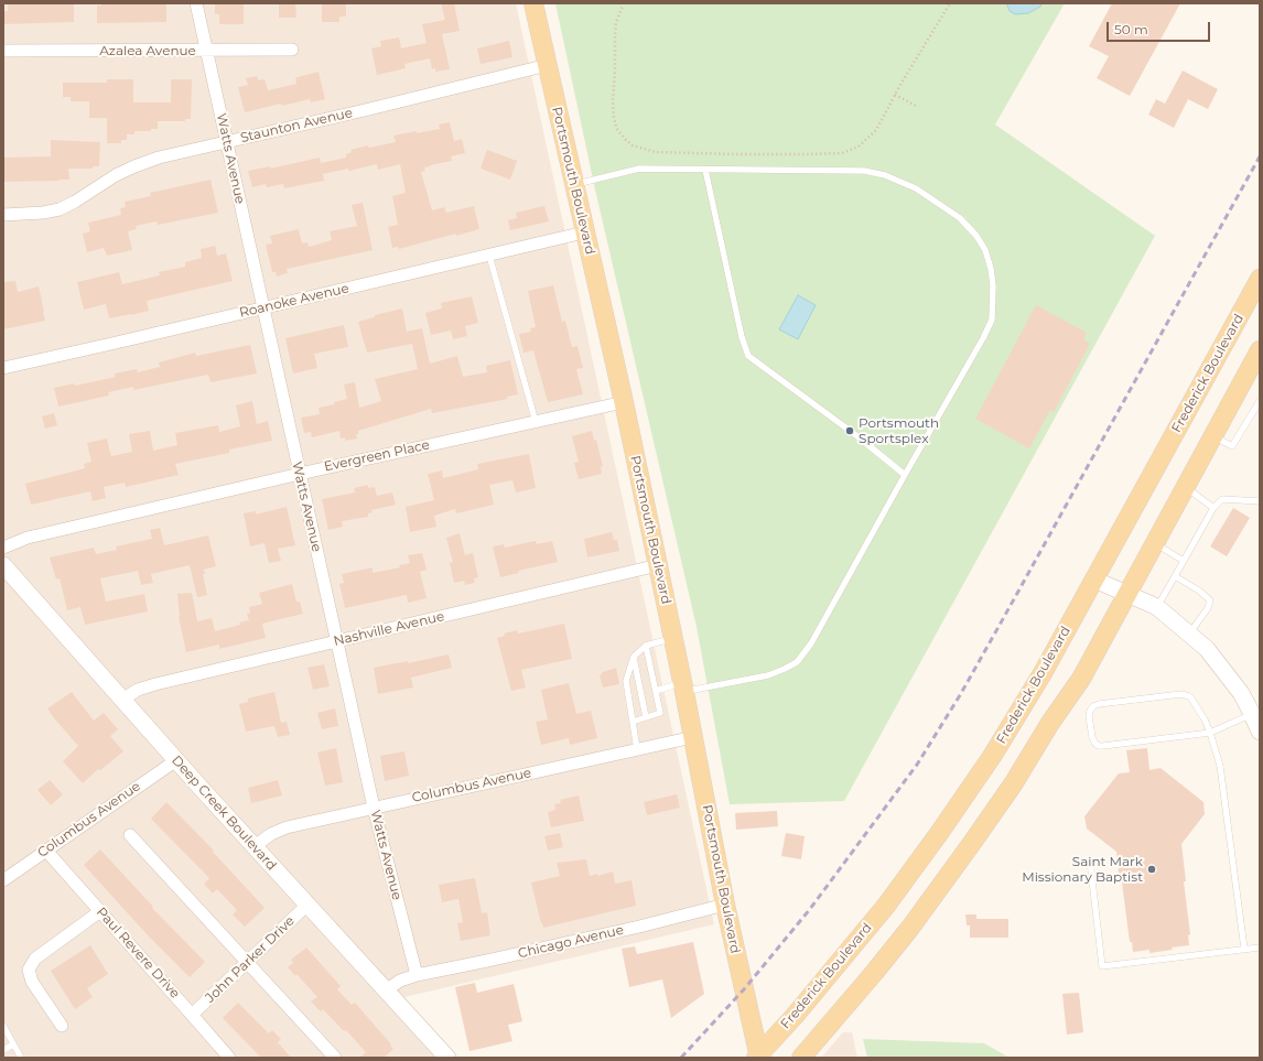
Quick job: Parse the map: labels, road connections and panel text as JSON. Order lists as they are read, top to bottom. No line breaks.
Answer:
{"streets":{"main road":["Portsmouth Boulevard","Frederick Boulevard"],"street":["Azalea Avenue","Staunton Avenue","Watts Avenue","Roanoke Avenue","Evergreen Place","Nashville Avenue","Columbus Avenue","Deep Creek Boulevard","Chicago Avenue","Paul Revere Drive","John Parker Drive"]},"crossings":[["Azalea Avenue","Watts Avenue"],["Staunton Avenue","Watts Avenue"],["Staunton Avenue","Portsmouth Boulevard"],["Watts Avenue","Roanoke Avenue"],["Watts Avenue","Evergreen Place"],["Watts Avenue","Nashville Avenue"],["Watts Avenue","Columbus Avenue"],["Watts Avenue","Chicago Avenue"],["Portsmouth Boulevard","Roanoke Avenue"],["Portsmouth Boulevard","Frederick Boulevard"],["Portsmouth Boulevard","Evergreen Place"],["Portsmouth Boulevard","Nashville Avenue"],["Portsmouth Boulevard","Columbus Avenue"],["Portsmouth Boulevard","Chicago Avenue"],["Nashville Avenue","Deep Creek Boulevard"],["Columbus Avenue","Deep Creek Boulevard"],["Columbus Avenue","Paul Revere Drive"],["Deep Creek Boulevard","John Parker Drive"],["Paul Revere Drive","John Parker Drive"]],"places":["Portsmouth Sportsplex","Saint Mark Missionary Baptist"],"scale_bar":"50 m"}
